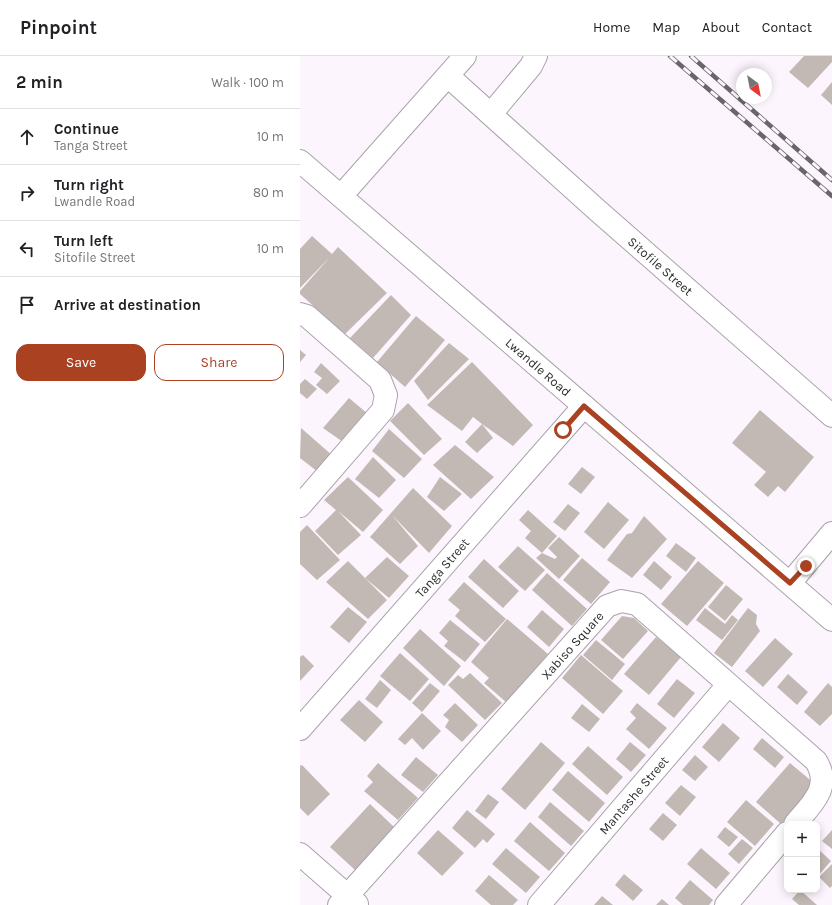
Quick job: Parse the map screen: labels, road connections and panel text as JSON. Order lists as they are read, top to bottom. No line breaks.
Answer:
{"streets":{"street":["Sitofile Street","Lwandle Road","Tanga Street","Xabiso Square","Mantashe Street"]},"crossings":[["Lwandle Road","Tanga Street"],["Xabiso Square","Mantashe Street"]],"north":"bottom right","page":{"header":"Pinpoint","nav":["Home","Map","About","Contact"],"heading":["2 min","Walk · 100 m"],"list":[["Continue","Tanga Street","10 m"],["Turn right","Lwandle Road","80 m"],["Turn left","Sitofile Street","10 m"],"Arrive at destination"],"buttons":["Save","Share"],"map_buttons":["+","−"]}}
